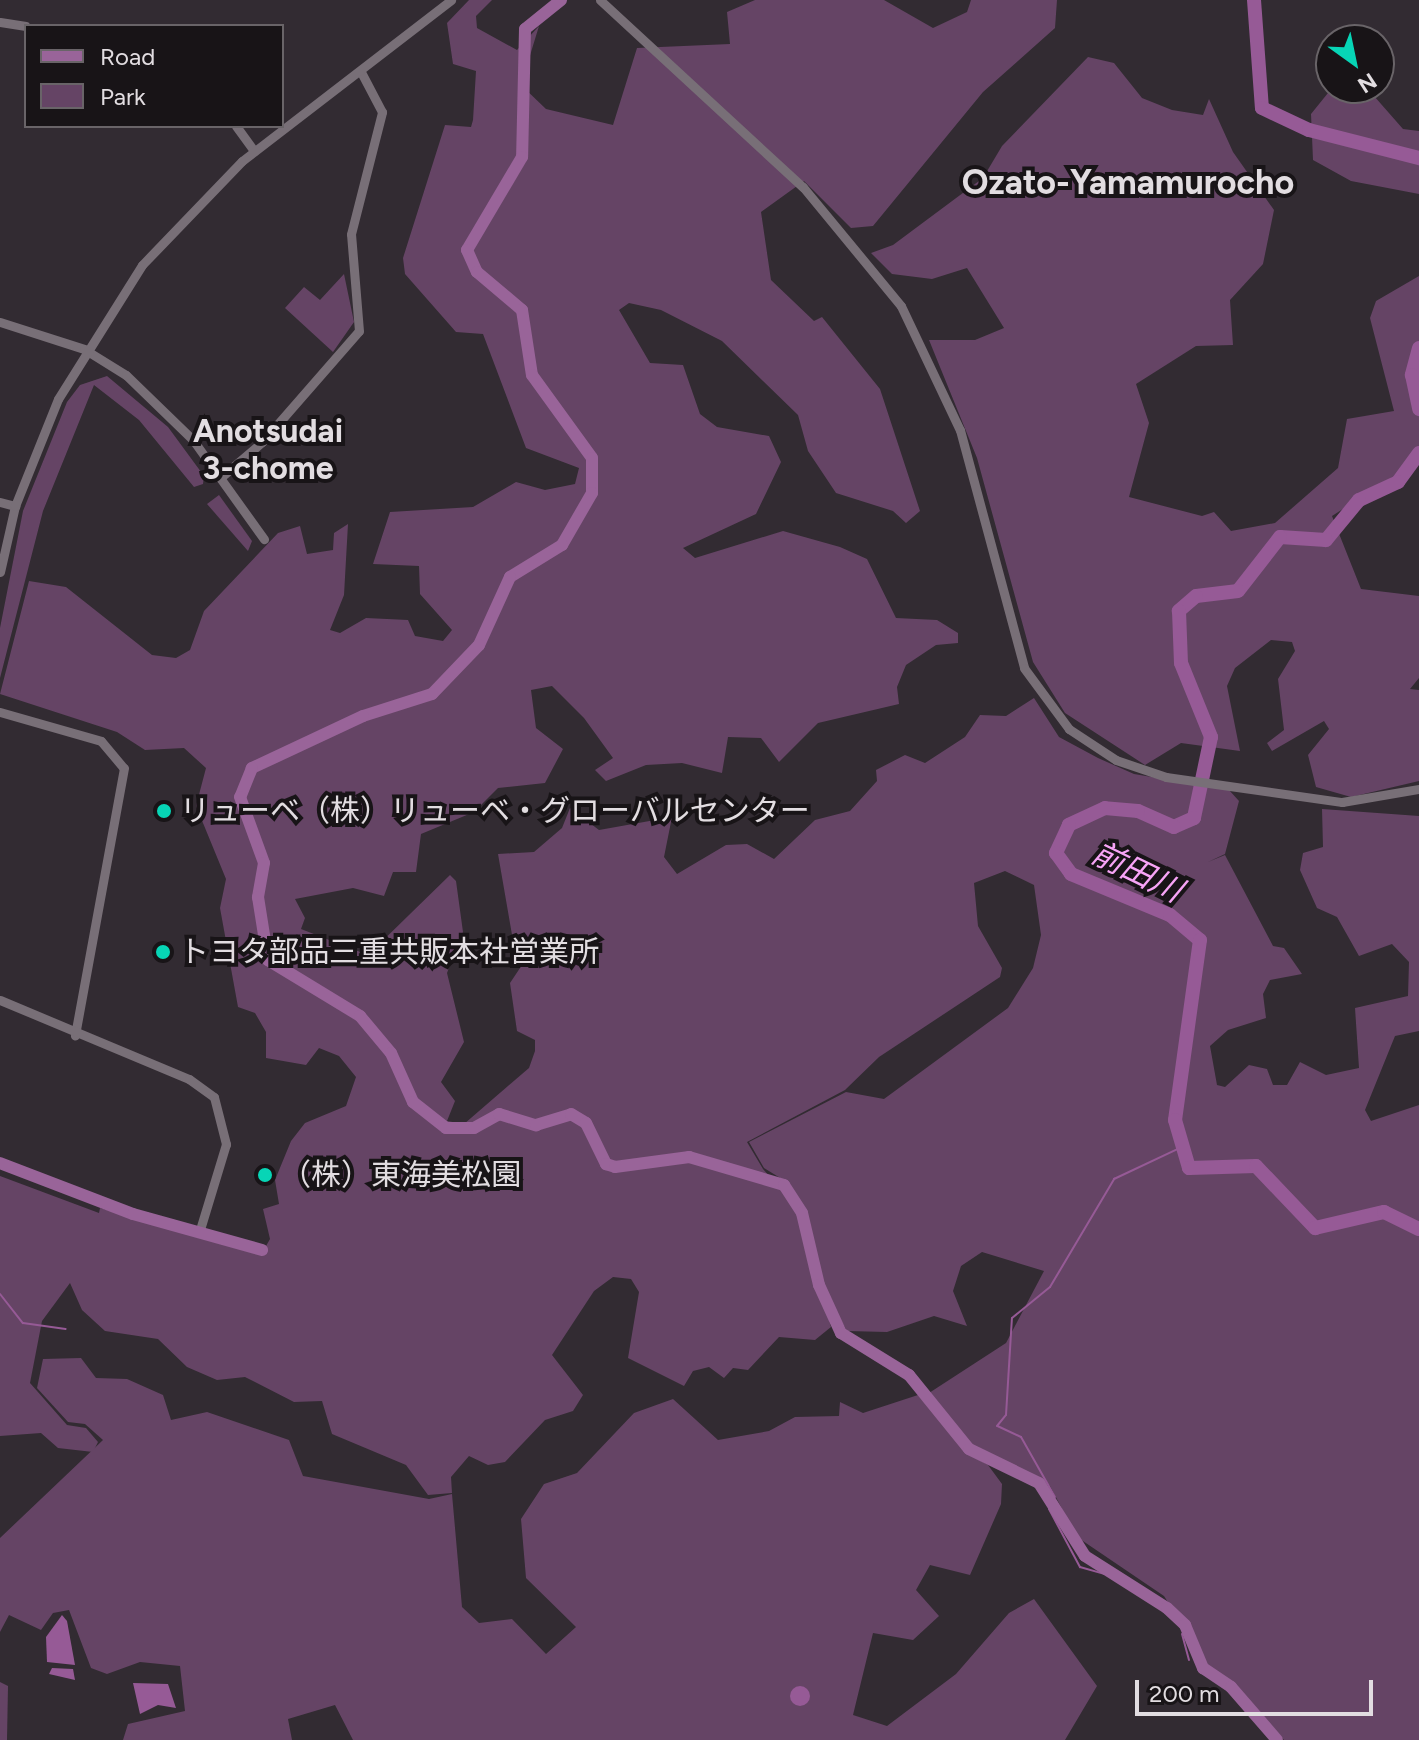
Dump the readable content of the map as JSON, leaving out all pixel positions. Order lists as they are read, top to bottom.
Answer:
{
  "districts": ["Ozato-Yamamurocho", "Anotsudai 3-chome"],
  "water": ["前田川"],
  "places": ["リューベ（株）リューベ・グローバルセンター", "トヨタ部品三重共販本社営業所", "（株）東海美松園"],
  "legend": ["Road", "Park"],
  "scale_bar": "200 m",
  "north": "bottom right"
}
